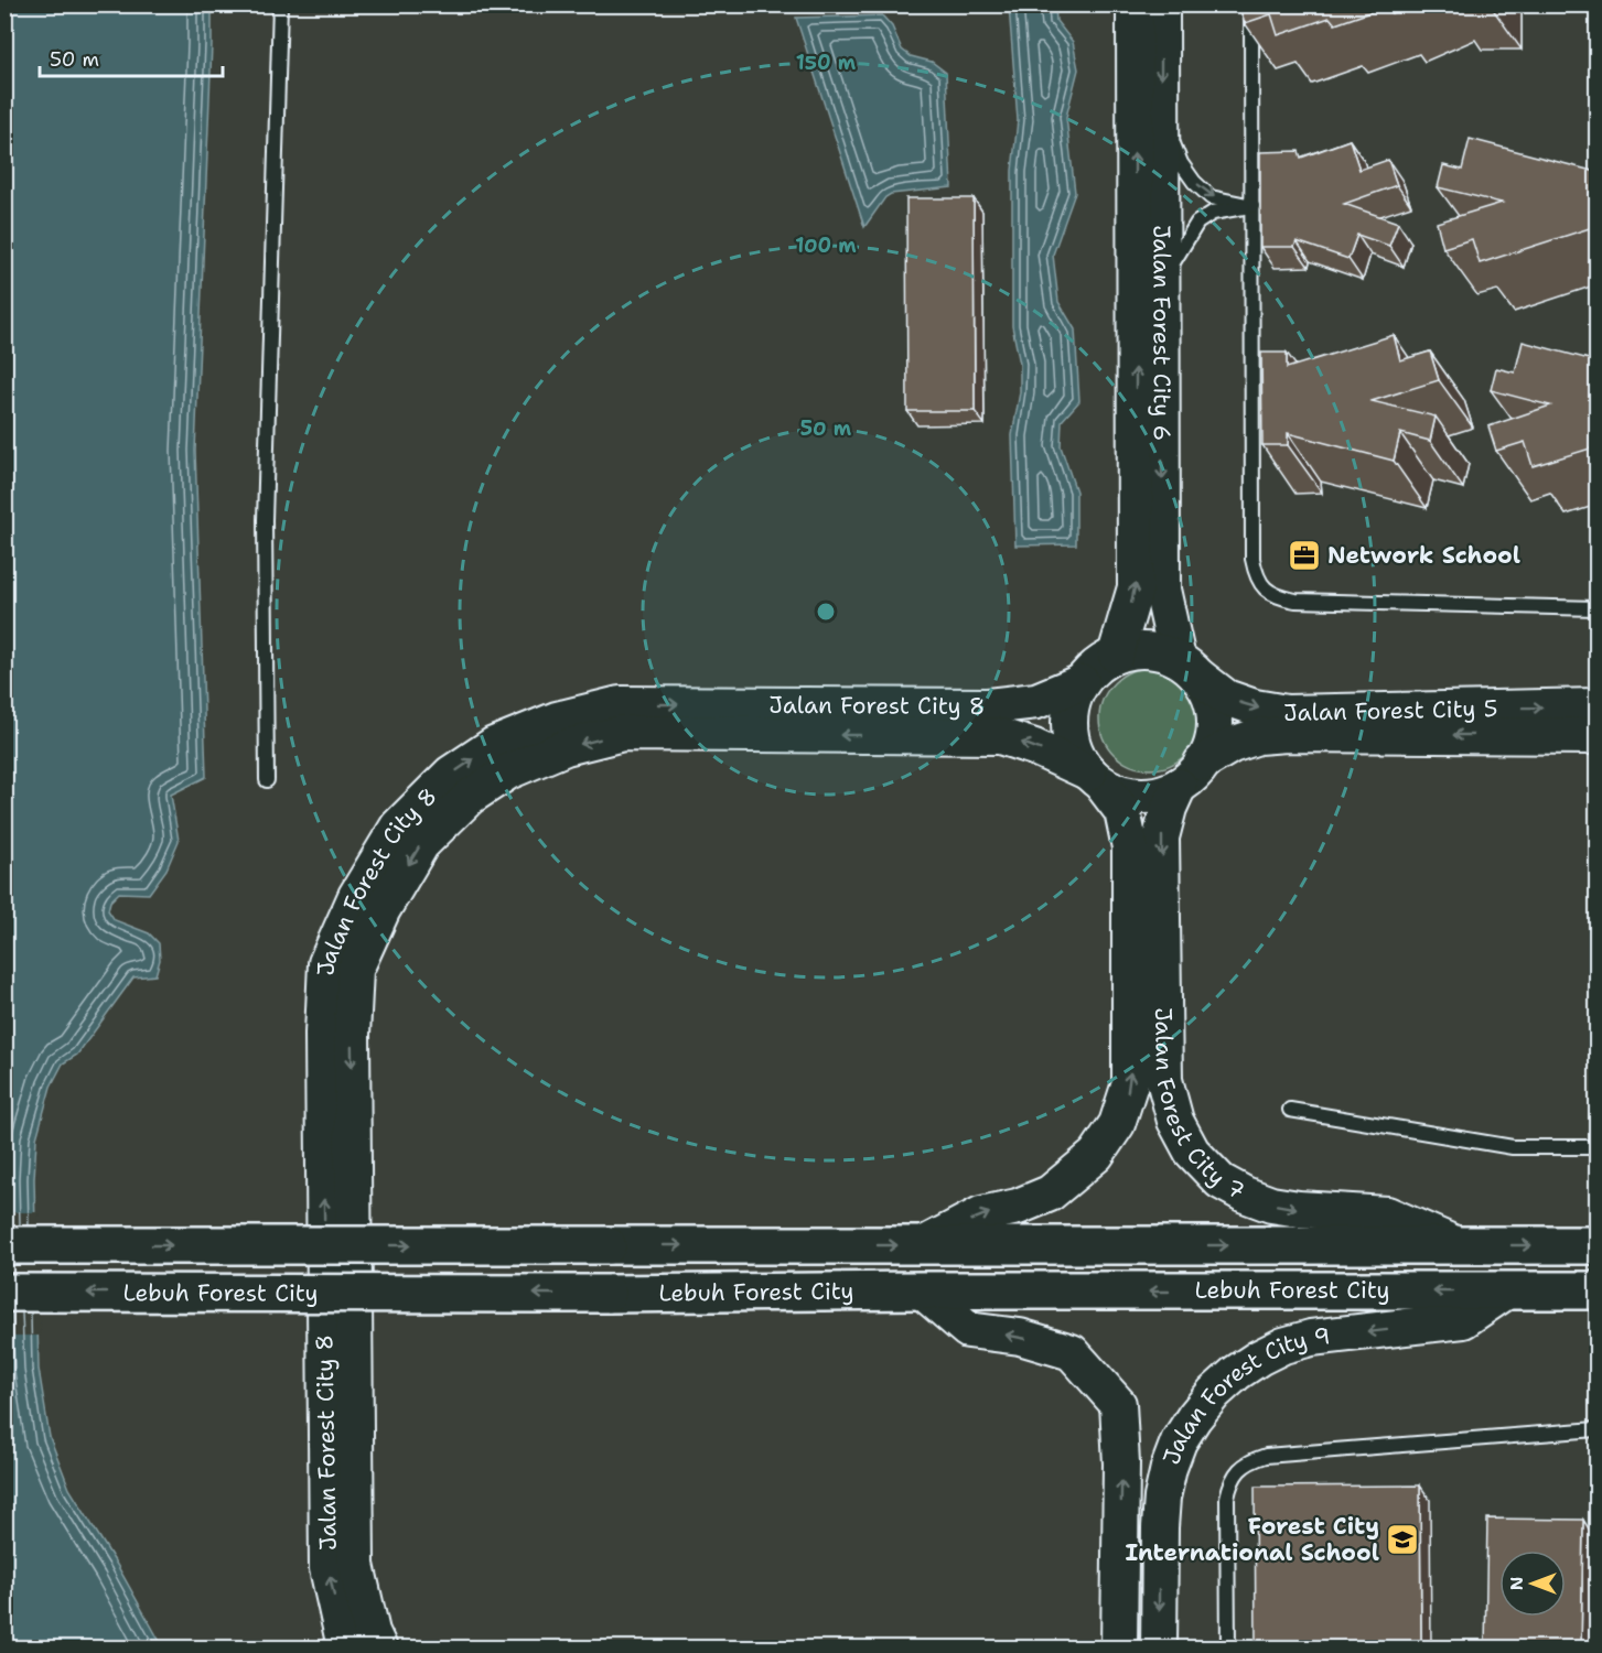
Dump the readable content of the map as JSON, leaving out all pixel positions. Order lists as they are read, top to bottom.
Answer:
{
  "streets": {
    "main road": ["Lebuh Forest City"],
    "street": [
      "Jalan Forest City 6",
      "Jalan Forest City 8",
      "Jalan Forest City 5",
      "Jalan Forest City 7",
      "Jalan Forest City 9"
    ]
  },
  "crossings": [
    ["Jalan Forest City 6", "Jalan Forest City 8"],
    ["Jalan Forest City 6", "Jalan Forest City 5"],
    ["Jalan Forest City 6", "Jalan Forest City 7"],
    ["Jalan Forest City 8", "Jalan Forest City 5"],
    ["Jalan Forest City 8", "Jalan Forest City 7"],
    ["Jalan Forest City 5", "Jalan Forest City 7"],
    ["Jalan Forest City 7", "Lebuh Forest City"],
    ["Lebuh Forest City", "Jalan Forest City 9"]
  ],
  "one_way": ["Jalan Forest City 9"],
  "places": {
    "office": ["Network School"],
    "school or university": ["Forest City International School"]
  },
  "scale_bar": "50 m",
  "north": "left",
  "rings": ["150 m", "100 m", "50 m"]
}
